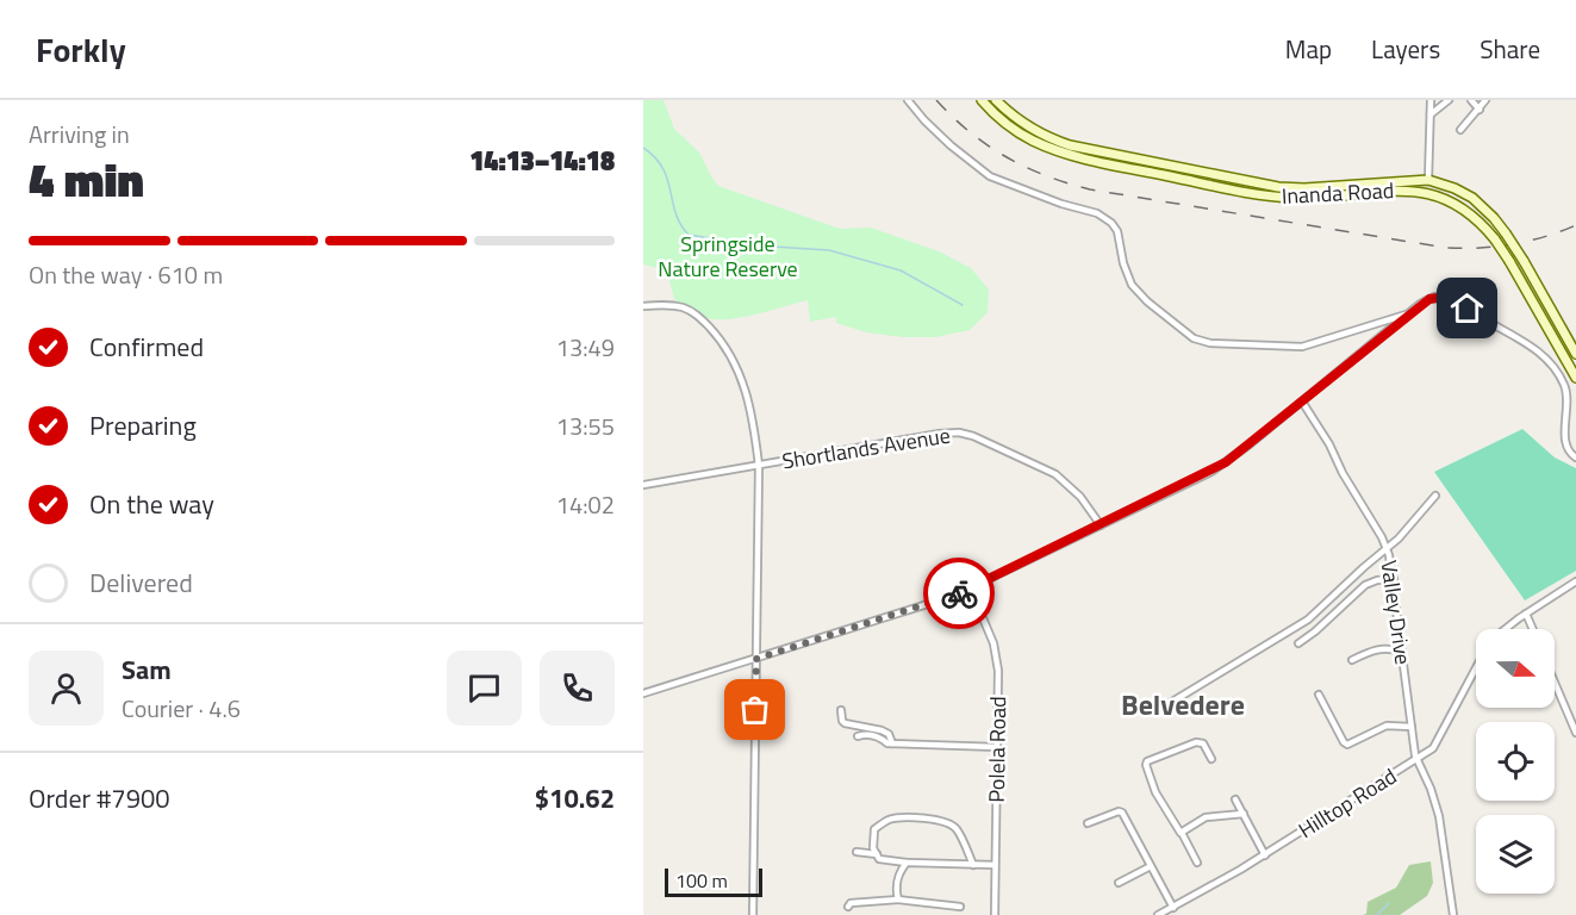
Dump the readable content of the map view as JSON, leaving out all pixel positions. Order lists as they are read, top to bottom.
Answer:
{
  "streets": {
    "main road": ["Inanda Road"],
    "street": [
      "Shortlands Avenue",
      "Valley Drive",
      "Polela Road",
      "Hilltop Road"
    ]
  },
  "crossings": [
    ["Valley Drive", "Hilltop Road"]
  ],
  "districts": ["Belvedere"],
  "parks": ["Springside Nature Reserve"],
  "scale_bar": "100 m",
  "north": "right",
  "page": {
    "header": "Forkly",
    "nav": ["Map", "Layers", "Share"],
    "heading": ["4 min", "Arriving in", "14:13–14:18"],
    "panel": [
      "Sam",
      "Courier · 4.6",
      "Order #7900",
      "$10.62"
    ],
    "bar": "On the way · 610 m",
    "list": [
      ["Confirmed", "13:49"],
      ["Preparing", "13:55"],
      ["On the way", "14:02"],
      "Delivered"
    ],
    "scale": "100 m"
  }
}
